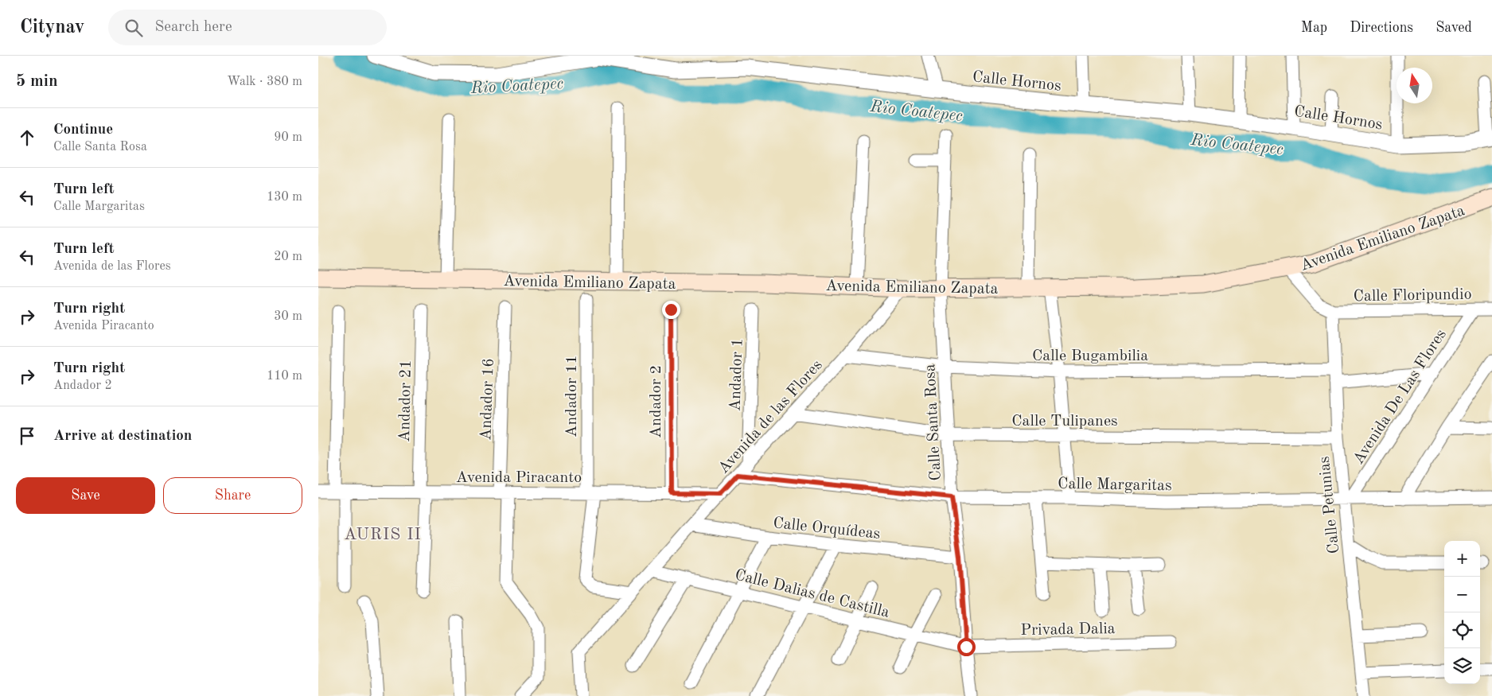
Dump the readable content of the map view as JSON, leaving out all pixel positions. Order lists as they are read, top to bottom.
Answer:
{
  "streets": {
    "main road": ["Avenida Emiliano Zapata"],
    "street": [
      "Calle Hornos",
      "Calle Floripundio",
      "Calle Bugambilia",
      "Andador 1",
      "Andador 11",
      "Avenida De Las Flores",
      "Andador 16",
      "Andador 21",
      "Andador 2",
      "Avenida de las Flores",
      "Calle Tulipanes",
      "Calle Santa Rosa",
      "Avenida Piracanto",
      "Calle Margaritas",
      "Calle Petunias",
      "Calle Orquídeas",
      "Calle Dalias de Castilla",
      "Privada Dalia"
    ]
  },
  "crossings": [
    ["Avenida Emiliano Zapata", "Avenida de las Flores"],
    ["Avenida Emiliano Zapata", "Calle Santa Rosa"],
    ["Calle Floripundio", "Avenida De Las Flores"],
    ["Calle Floripundio", "Calle Petunias"],
    ["Calle Bugambilia", "Avenida de las Flores"],
    ["Calle Bugambilia", "Calle Santa Rosa"],
    ["Calle Bugambilia", "Calle Petunias"],
    ["Andador 1", "Avenida de las Flores"],
    ["Andador 11", "Avenida de las Flores"],
    ["Andador 11", "Avenida Piracanto"],
    ["Avenida De Las Flores", "Calle Margaritas"],
    ["Avenida De Las Flores", "Calle Petunias"],
    ["Andador 16", "Avenida Piracanto"],
    ["Andador 21", "Avenida Piracanto"],
    ["Andador 2", "Avenida Piracanto"],
    ["Avenida de las Flores", "Calle Tulipanes"],
    ["Avenida de las Flores", "Avenida Piracanto"],
    ["Avenida de las Flores", "Calle Margaritas"],
    ["Avenida de las Flores", "Calle Orquídeas"],
    ["Avenida de las Flores", "Calle Dalias de Castilla"],
    ["Calle Tulipanes", "Calle Santa Rosa"],
    ["Calle Tulipanes", "Calle Petunias"],
    ["Calle Santa Rosa", "Calle Margaritas"],
    ["Calle Santa Rosa", "Calle Orquídeas"],
    ["Calle Santa Rosa", "Calle Dalias de Castilla"],
    ["Calle Santa Rosa", "Privada Dalia"],
    ["Calle Margaritas", "Calle Petunias"],
    ["Calle Dalias de Castilla", "Privada Dalia"]
  ],
  "districts": ["AURIS II"],
  "water": ["Rio Coatepec"],
  "north": "top",
  "page": {
    "header": "Citynav",
    "search": "Search here",
    "nav": ["Map", "Directions", "Saved"],
    "heading": ["5 min", "Walk · 380 m"],
    "list": [
      ["Continue", "Calle Santa Rosa", "90 m"],
      ["Turn left", "Calle Margaritas", "130 m"],
      ["Turn left", "Avenida de las Flores", "20 m"],
      ["Turn right", "Avenida Piracanto", "30 m"],
      ["Turn right", "Andador 2", "110 m"],
      "Arrive at destination"
    ],
    "buttons": ["Save", "Share"],
    "map_buttons": ["+", "−"]
  }
}
